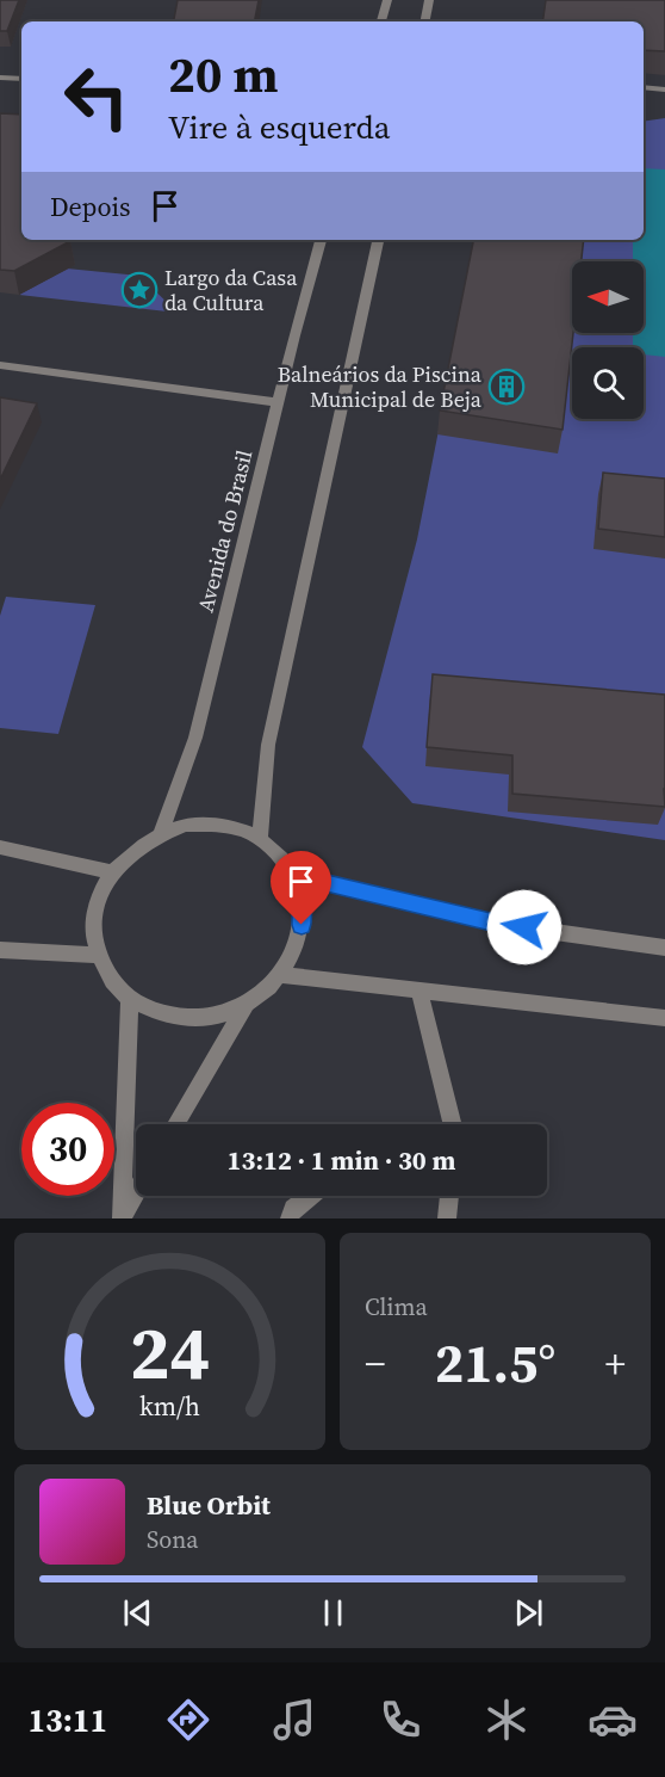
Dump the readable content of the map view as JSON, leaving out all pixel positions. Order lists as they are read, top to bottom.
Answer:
{
  "streets": {
    "street": ["Avenida do Brasil"]
  },
  "places": {
    "place": ["Largo da Casa da Cultura"],
    "building": ["Balneários da Piscina Municipal de Beja"]
  },
  "north": "left",
  "page": {
    "turn": ["20 m", "Vire à esquerda"],
    "then": "Depois",
    "limit": "30",
    "trip": "13:12 · 1 min · 30 m",
    "tile": "Clima",
    "heat": ["−", "21.5°", "+"],
    "song": ["Blue Orbit", "Sona"],
    "tabs": "13:11",
    "gauge": ["24", "km/h"]
  }
}
